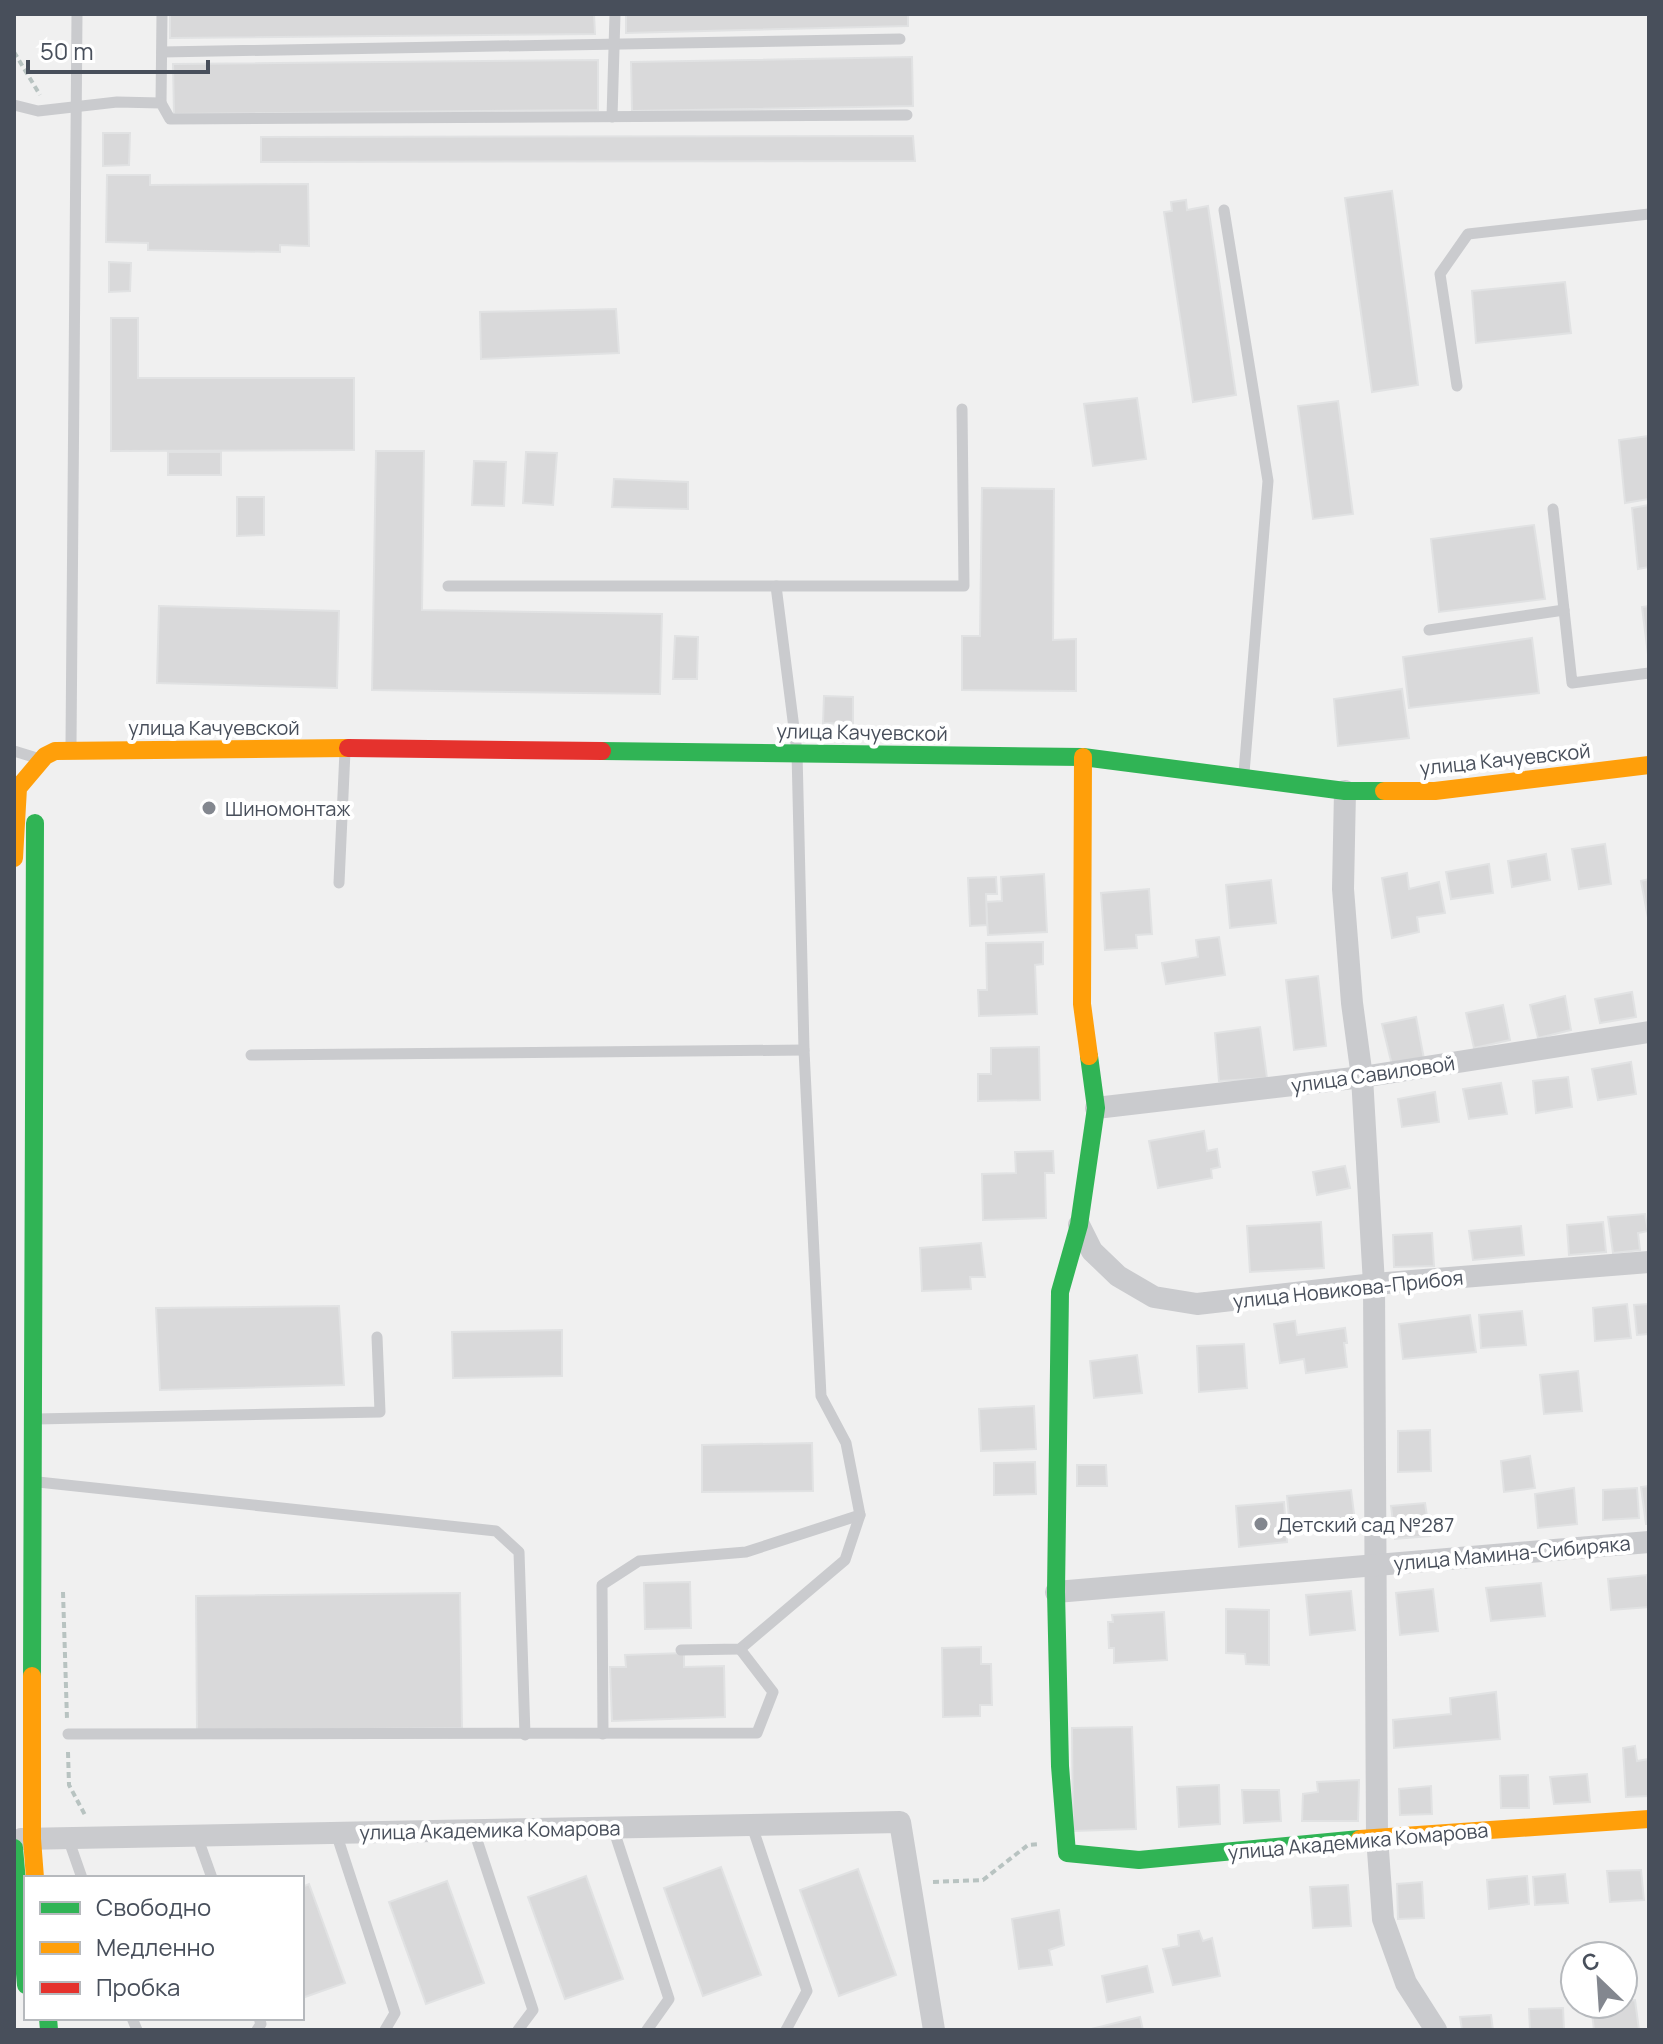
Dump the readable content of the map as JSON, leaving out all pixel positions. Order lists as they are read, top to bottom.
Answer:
{
  "streets": {
    "street": [
      "улица Качуевской",
      "улица Савиловой",
      "улица Новикова-Прибоя",
      "улица Мамина-Сибиряка",
      "улица Академика Комарова"
    ]
  },
  "places": ["Шиномонтаж", "Детский сад №287"],
  "legend": ["Свободно", "Медленно", "Пробка"],
  "scale_bar": "50 m",
  "north": "top left"
}
